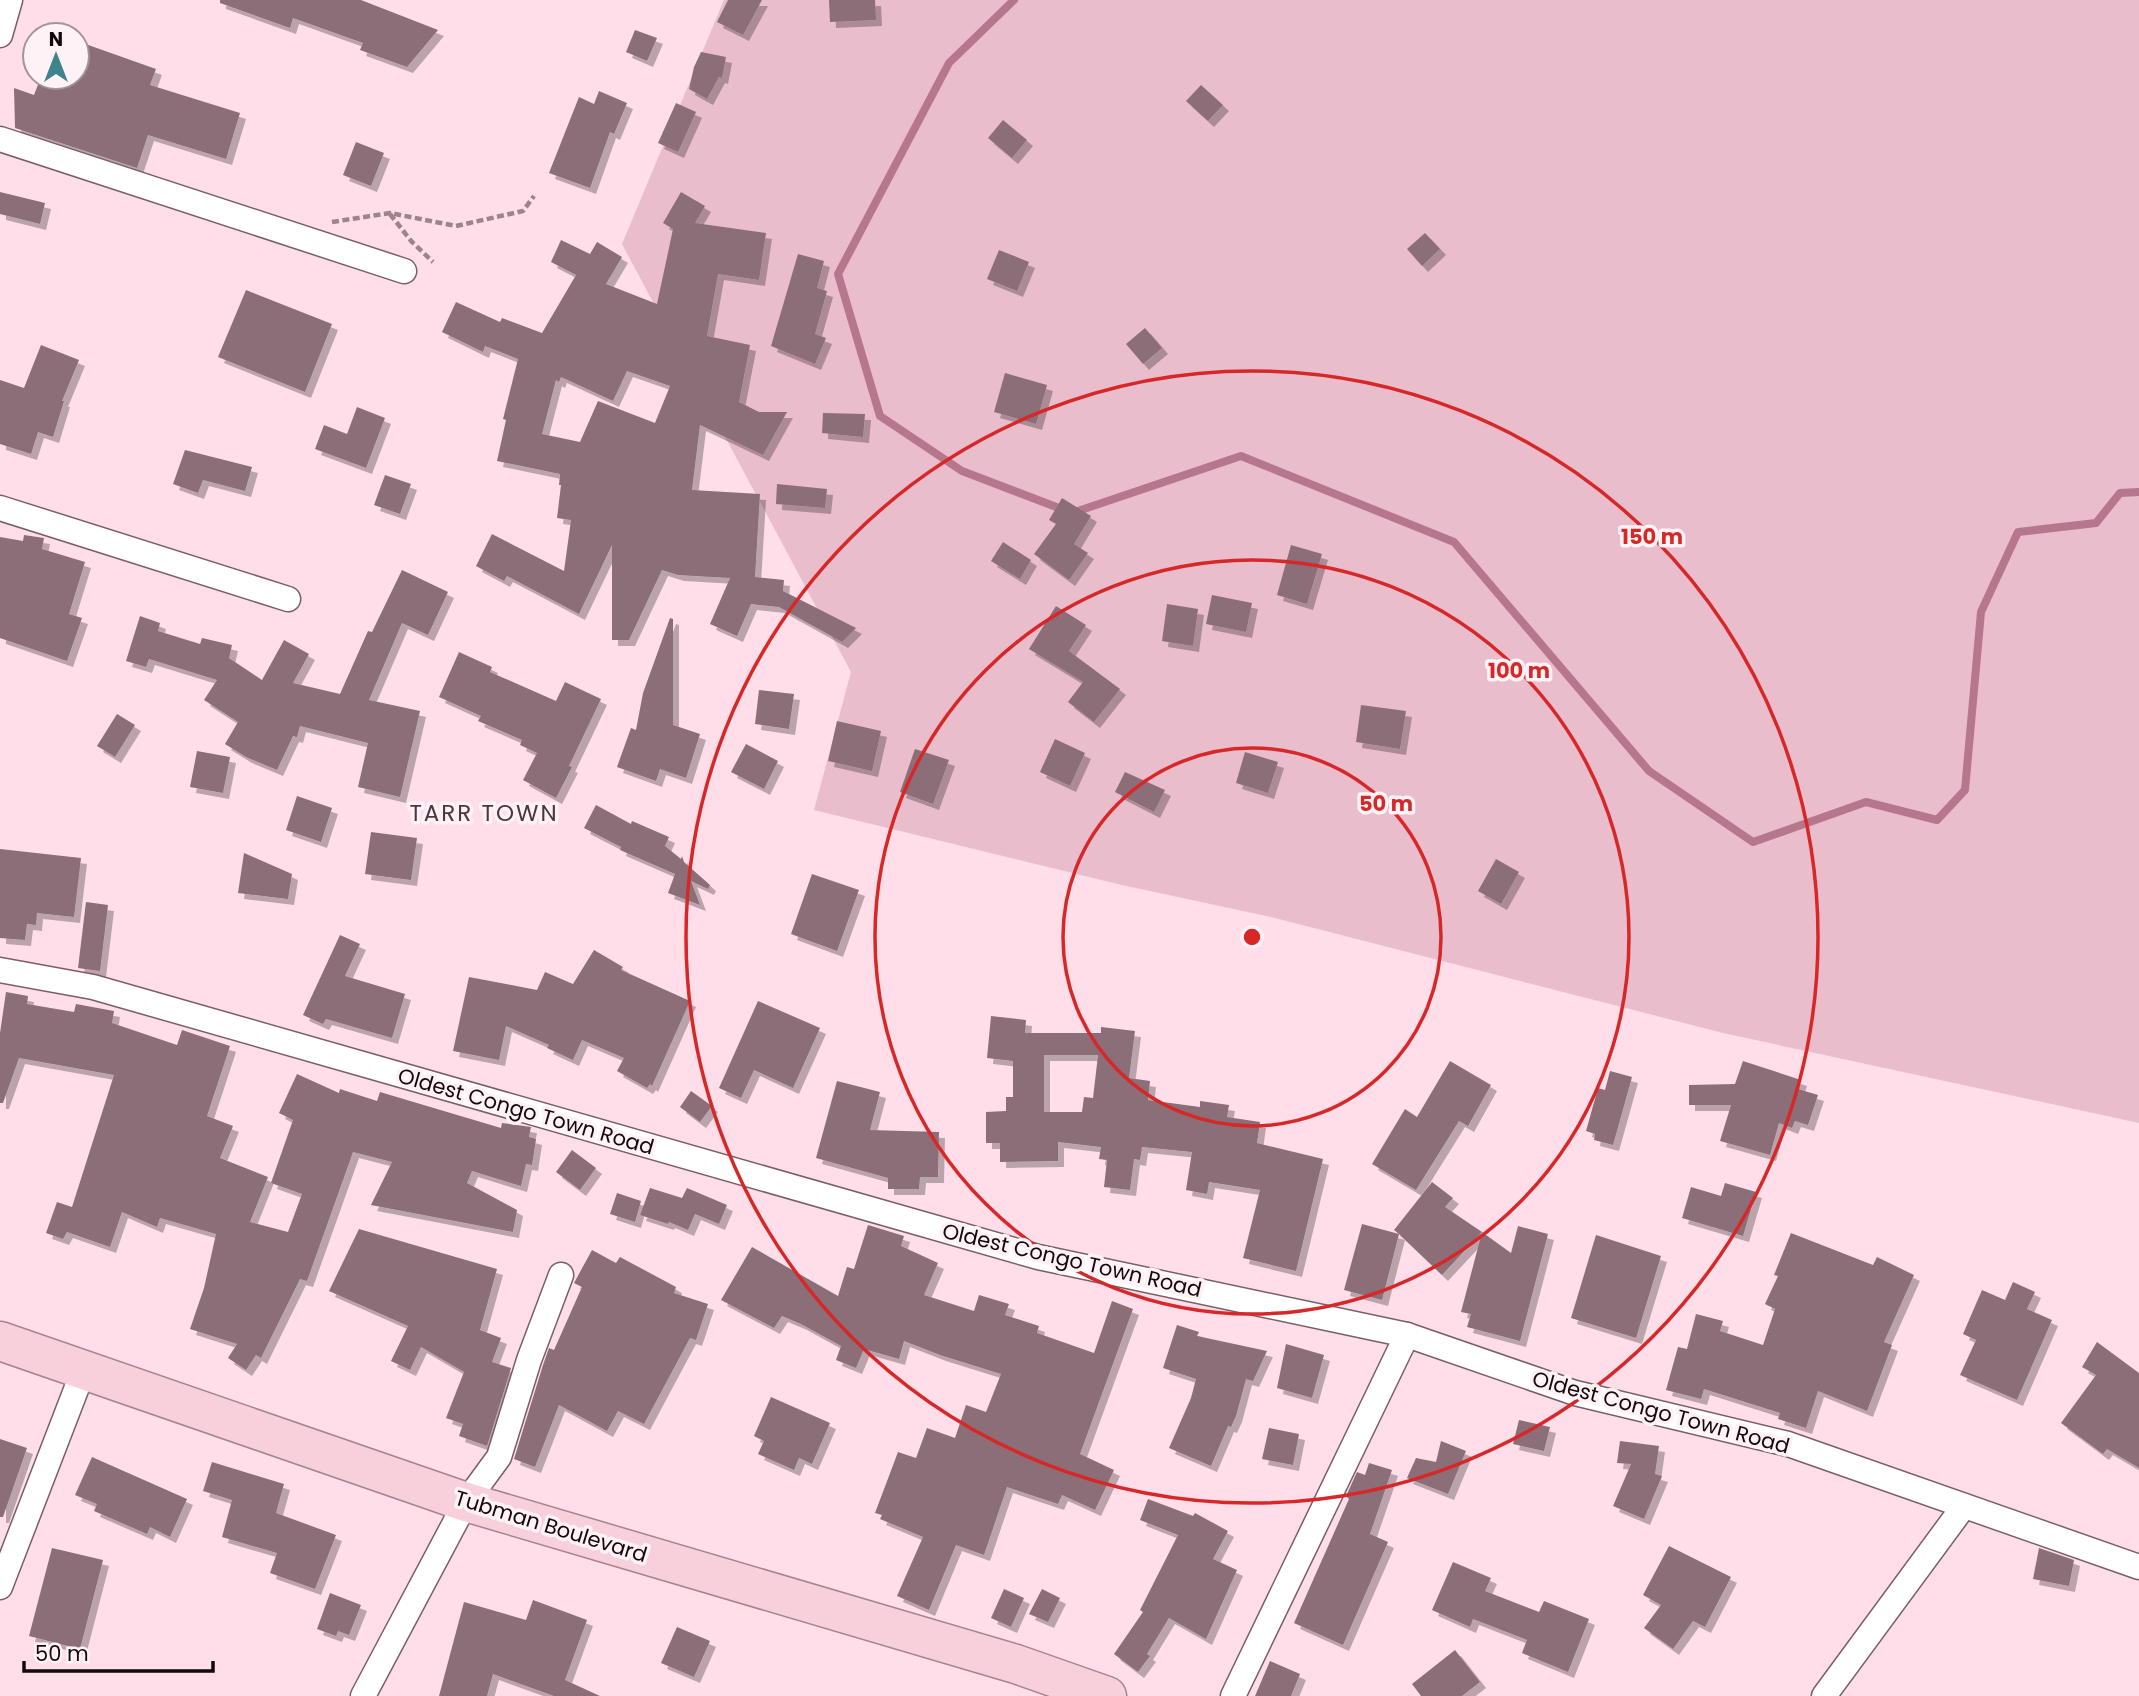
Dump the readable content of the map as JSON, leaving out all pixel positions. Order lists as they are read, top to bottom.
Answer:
{
  "streets": {
    "highway": ["Tubman Boulevard"],
    "street": ["Oldest Congo Town Road"]
  },
  "districts": ["TARR TOWN"],
  "scale_bar": "50 m",
  "north": "top",
  "rings": ["150 m", "100 m", "50 m"]
}
